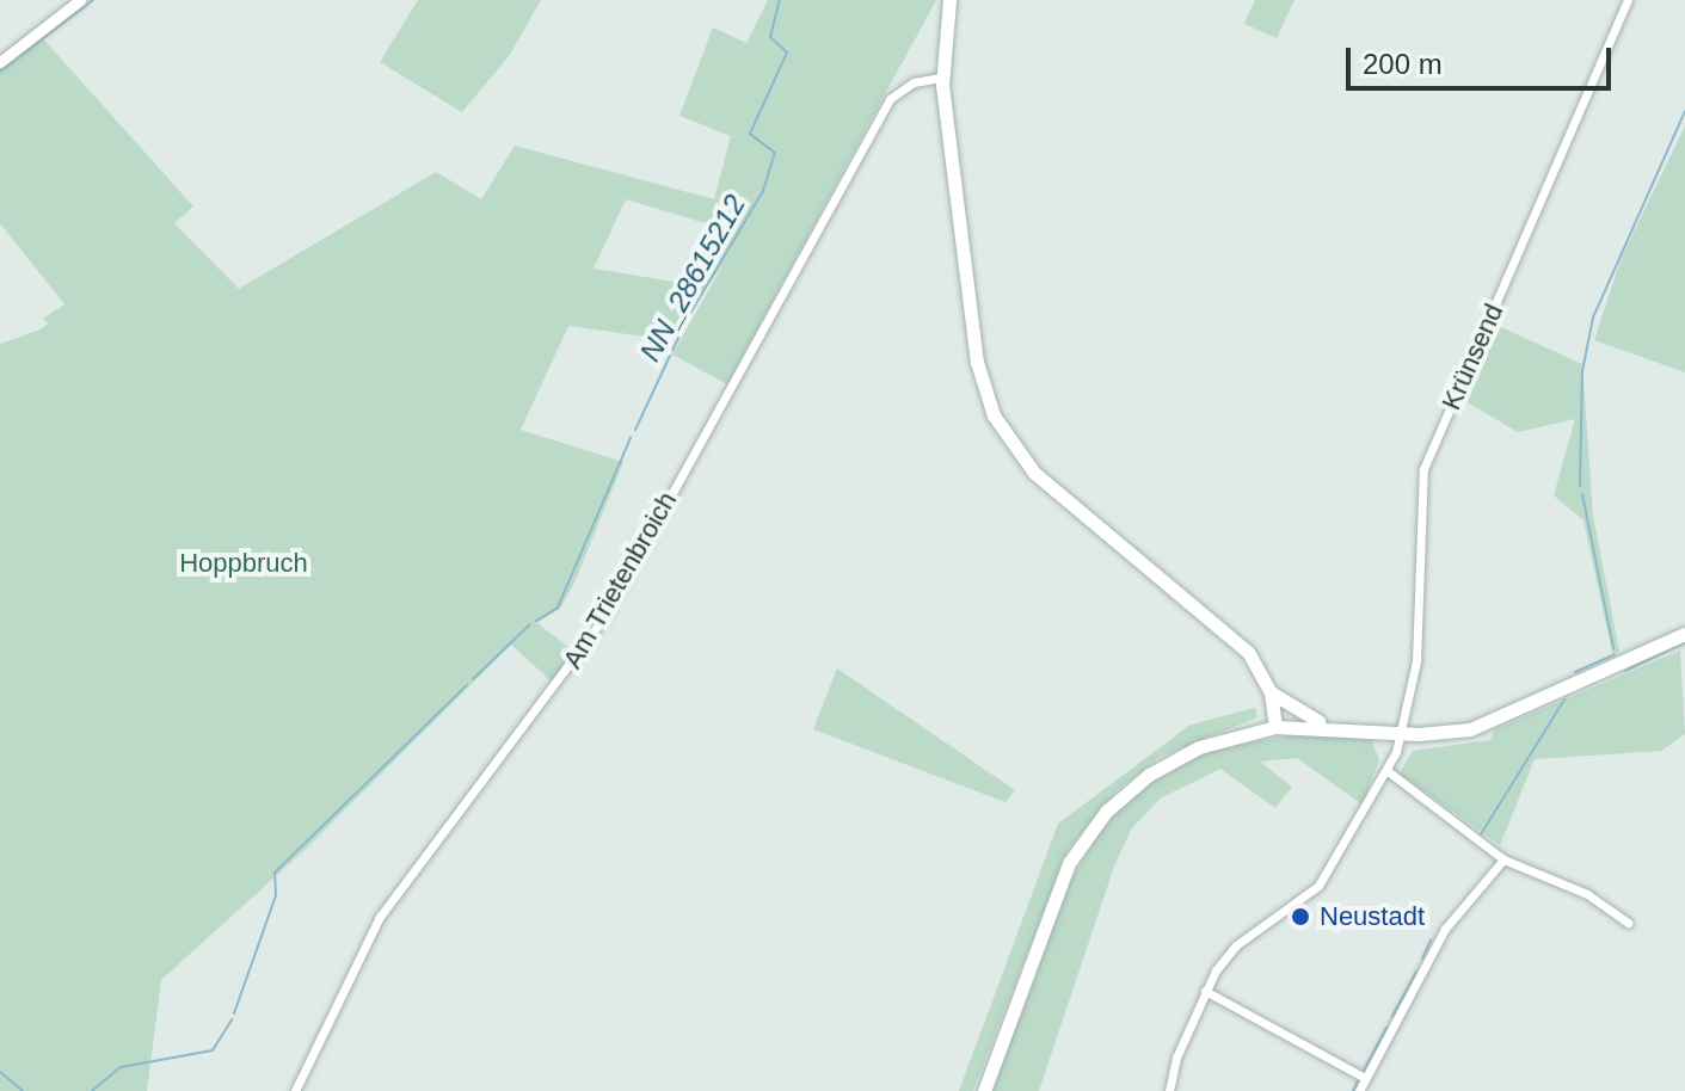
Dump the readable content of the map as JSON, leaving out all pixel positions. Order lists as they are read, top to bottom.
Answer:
{
  "streets": {
    "street": ["Krünsend", "Am Trietenbroich"]
  },
  "water": ["NN_28615212"],
  "parks": ["Hoppbruch"],
  "places": ["Neustadt"],
  "scale_bar": "200 m"
}
